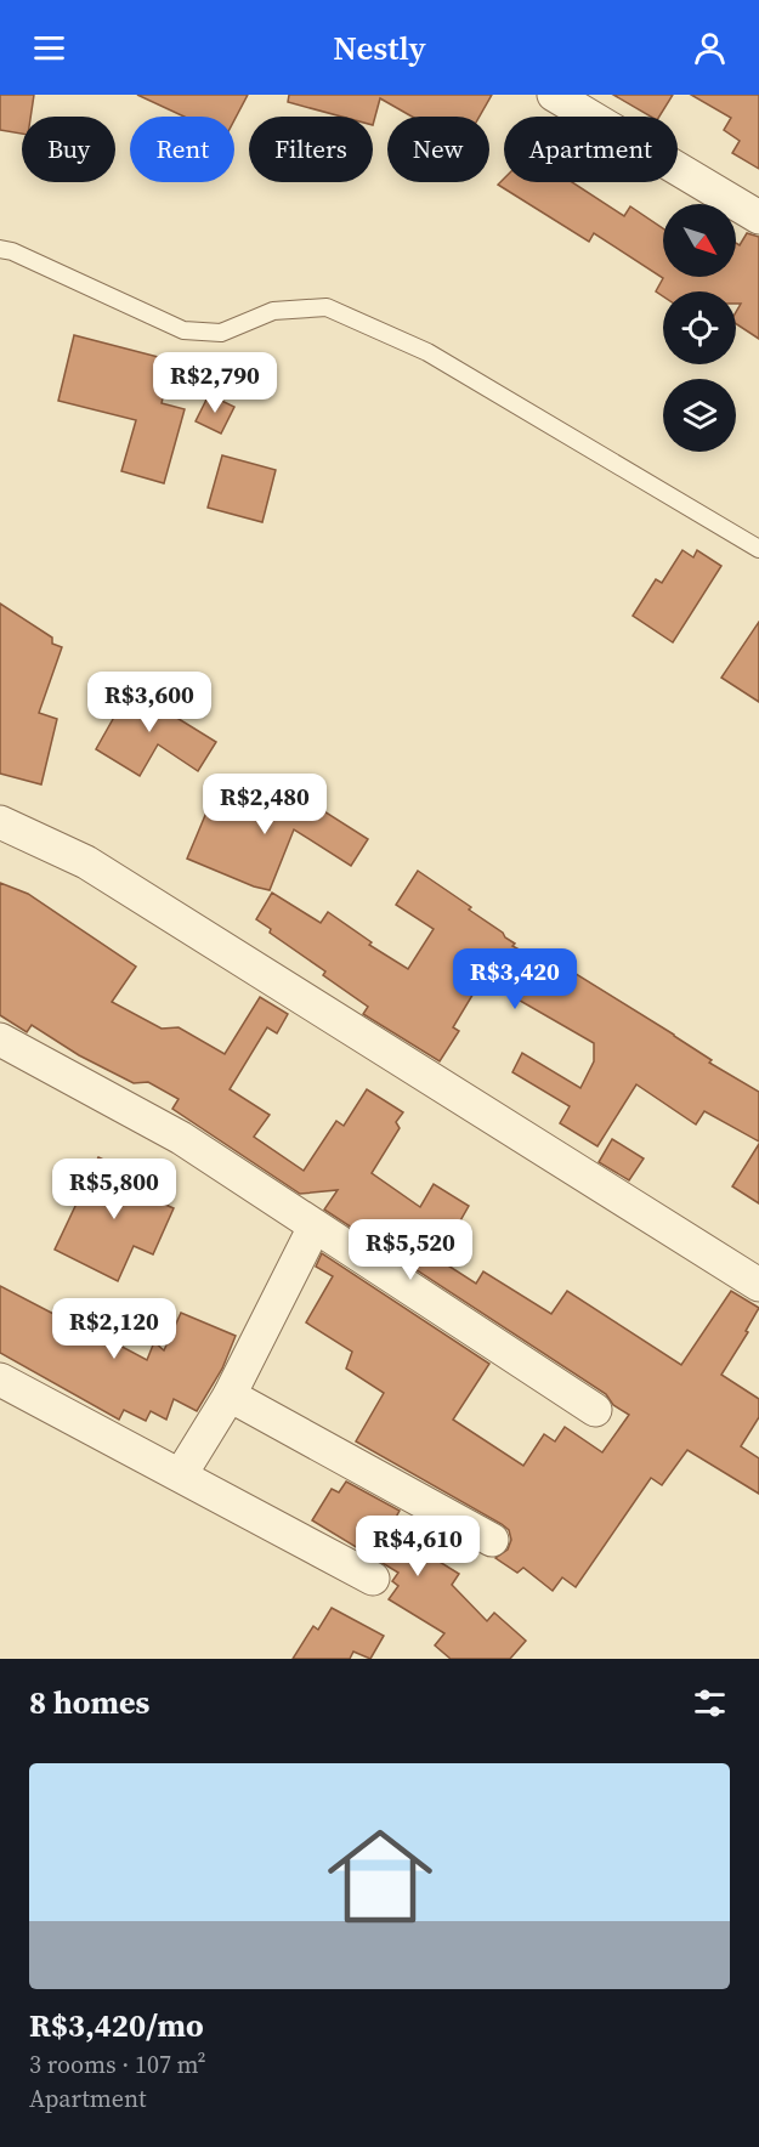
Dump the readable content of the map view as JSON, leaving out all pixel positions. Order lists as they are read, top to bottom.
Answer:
{
  "north": "bottom right",
  "page": {
    "header": "Nestly",
    "chip": [
      "Buy",
      "Rent",
      "Filters",
      "New",
      "Apartment"
    ],
    "price": [
      "R$2,790",
      "R$3,600",
      "R$2,480",
      "R$3,420",
      "R$5,800",
      "R$5,520",
      "R$2,120",
      "R$4,610"
    ],
    "heading": "8 homes",
    "list": [
      {
        "name": "R$3,420/mo",
        "note": "3 rooms · 107 m² · Apartment"
      }
    ]
  }
}
